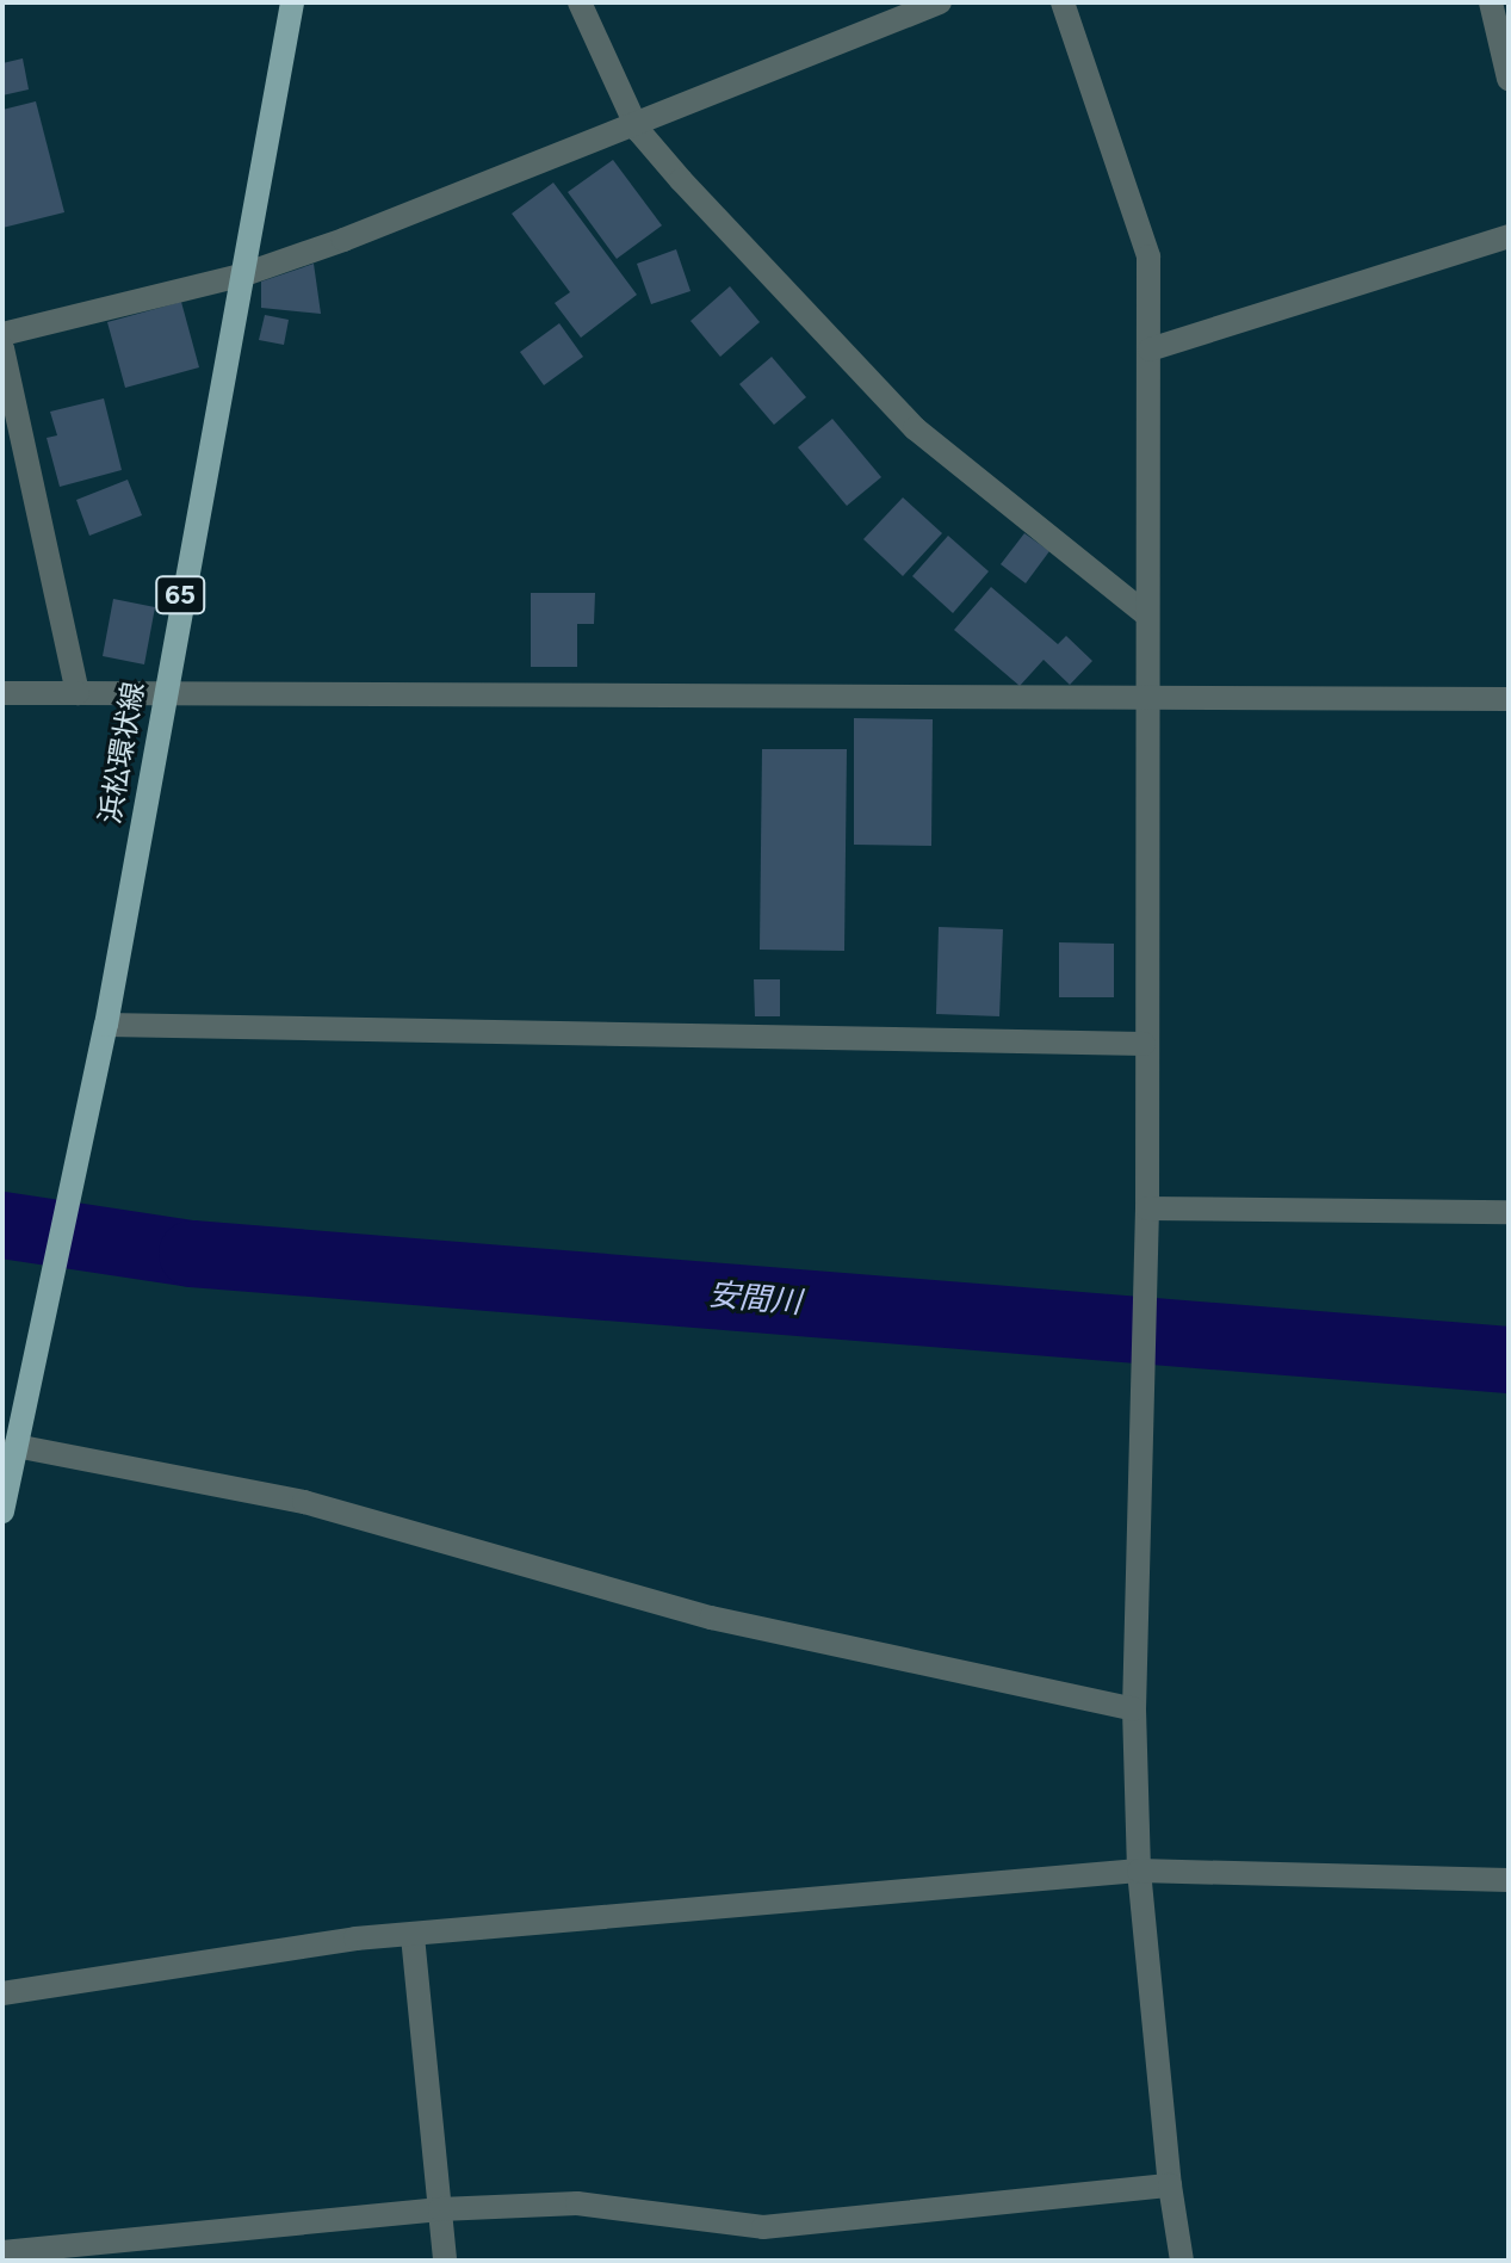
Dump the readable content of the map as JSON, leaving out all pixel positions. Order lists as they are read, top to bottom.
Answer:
{
  "streets": {
    "main road": ["65", "浜松環状線"]
  },
  "water": ["安間川"]
}
